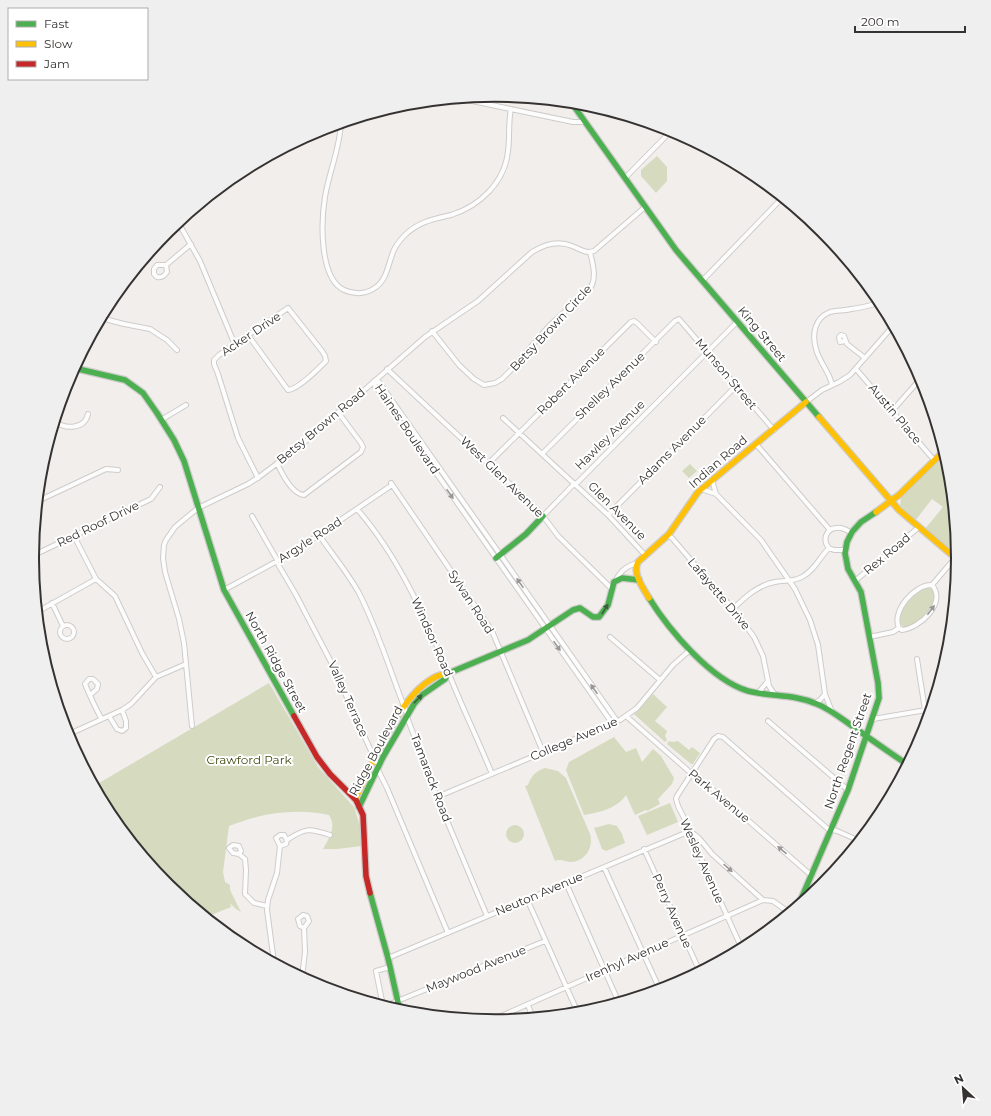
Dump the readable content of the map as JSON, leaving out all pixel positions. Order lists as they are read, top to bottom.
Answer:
{
  "streets": {
    "street": [
      "Betsy Brown Circle",
      "Acker Drive",
      "King Street",
      "Munson Street",
      "Robert Avenue",
      "Shelley Avenue",
      "Austin Place",
      "Betsy Brown Road",
      "Haines Boulevard",
      "Hawley Avenue",
      "Adams Avenue",
      "Indian Road",
      "West Glen Avenue",
      "Glen Avenue",
      "Red Roof Drive",
      "Argyle Road",
      "Rex Road",
      "Lafayette Drive",
      "Sylvan Road",
      "Windsor Road",
      "North Ridge Street",
      "Valley Terrace",
      "College Avenue",
      "Ridge Boulevard",
      "North Regent Street",
      "Tamarack Road",
      "Park Avenue",
      "Wesley Avenue",
      "Neuton Avenue",
      "Perry Avenue",
      "Irenhyl Avenue",
      "Maywood Avenue"
    ]
  },
  "crossings": [
    ["Betsy Brown Circle", "Betsy Brown Road"],
    ["Acker Drive", "Betsy Brown Road"],
    ["King Street", "Hawley Avenue"],
    ["King Street", "Indian Road"],
    ["King Street", "Rex Road"],
    ["Munson Street", "Shelley Avenue"],
    ["Munson Street", "Hawley Avenue"],
    ["Munson Street", "Adams Avenue"],
    ["Munson Street", "Indian Road"],
    ["Robert Avenue", "Shelley Avenue"],
    ["Robert Avenue", "West Glen Avenue"],
    ["Robert Avenue", "Glen Avenue"],
    ["Shelley Avenue", "Glen Avenue"],
    ["Betsy Brown Road", "Haines Boulevard"],
    ["Betsy Brown Road", "West Glen Avenue"],
    ["Betsy Brown Road", "North Ridge Street"],
    ["Haines Boulevard", "Hawley Avenue"],
    ["Haines Boulevard", "Indian Road"],
    ["Haines Boulevard", "College Avenue"],
    ["Haines Boulevard", "Ridge Boulevard"],
    ["Hawley Avenue", "West Glen Avenue"],
    ["Hawley Avenue", "Glen Avenue"],
    ["Adams Avenue", "Glen Avenue"],
    ["Indian Road", "West Glen Avenue"],
    ["Indian Road", "Glen Avenue"],
    ["Indian Road", "Lafayette Drive"],
    ["Indian Road", "Ridge Boulevard"],
    ["Argyle Road", "Sylvan Road"],
    ["Argyle Road", "Windsor Road"],
    ["Argyle Road", "North Ridge Street"],
    ["Argyle Road", "Valley Terrace"],
    ["Argyle Road", "Tamarack Road"],
    ["Rex Road", "North Regent Street"],
    ["Sylvan Road", "College Avenue"],
    ["Sylvan Road", "Ridge Boulevard"],
    ["Windsor Road", "College Avenue"],
    ["Windsor Road", "Ridge Boulevard"],
    ["North Ridge Street", "Ridge Boulevard"],
    ["North Ridge Street", "Neuton Avenue"],
    ["North Ridge Street", "Maywood Avenue"],
    ["Valley Terrace", "Ridge Boulevard"],
    ["Valley Terrace", "Neuton Avenue"],
    ["College Avenue", "Tamarack Road"],
    ["College Avenue", "Park Avenue"],
    ["Ridge Boulevard", "Tamarack Road"],
    ["North Regent Street", "Park Avenue"],
    ["Tamarack Road", "Neuton Avenue"],
    ["Park Avenue", "Wesley Avenue"],
    ["Wesley Avenue", "Neuton Avenue"],
    ["Wesley Avenue", "Irenhyl Avenue"],
    ["Neuton Avenue", "Perry Avenue"],
    ["Perry Avenue", "Irenhyl Avenue"]
  ],
  "one_way": ["Park Avenue"],
  "parks": ["Crawford Park"],
  "legend": ["Fast", "Slow", "Jam"],
  "scale_bar": "200 m",
  "north": "top left"
}
